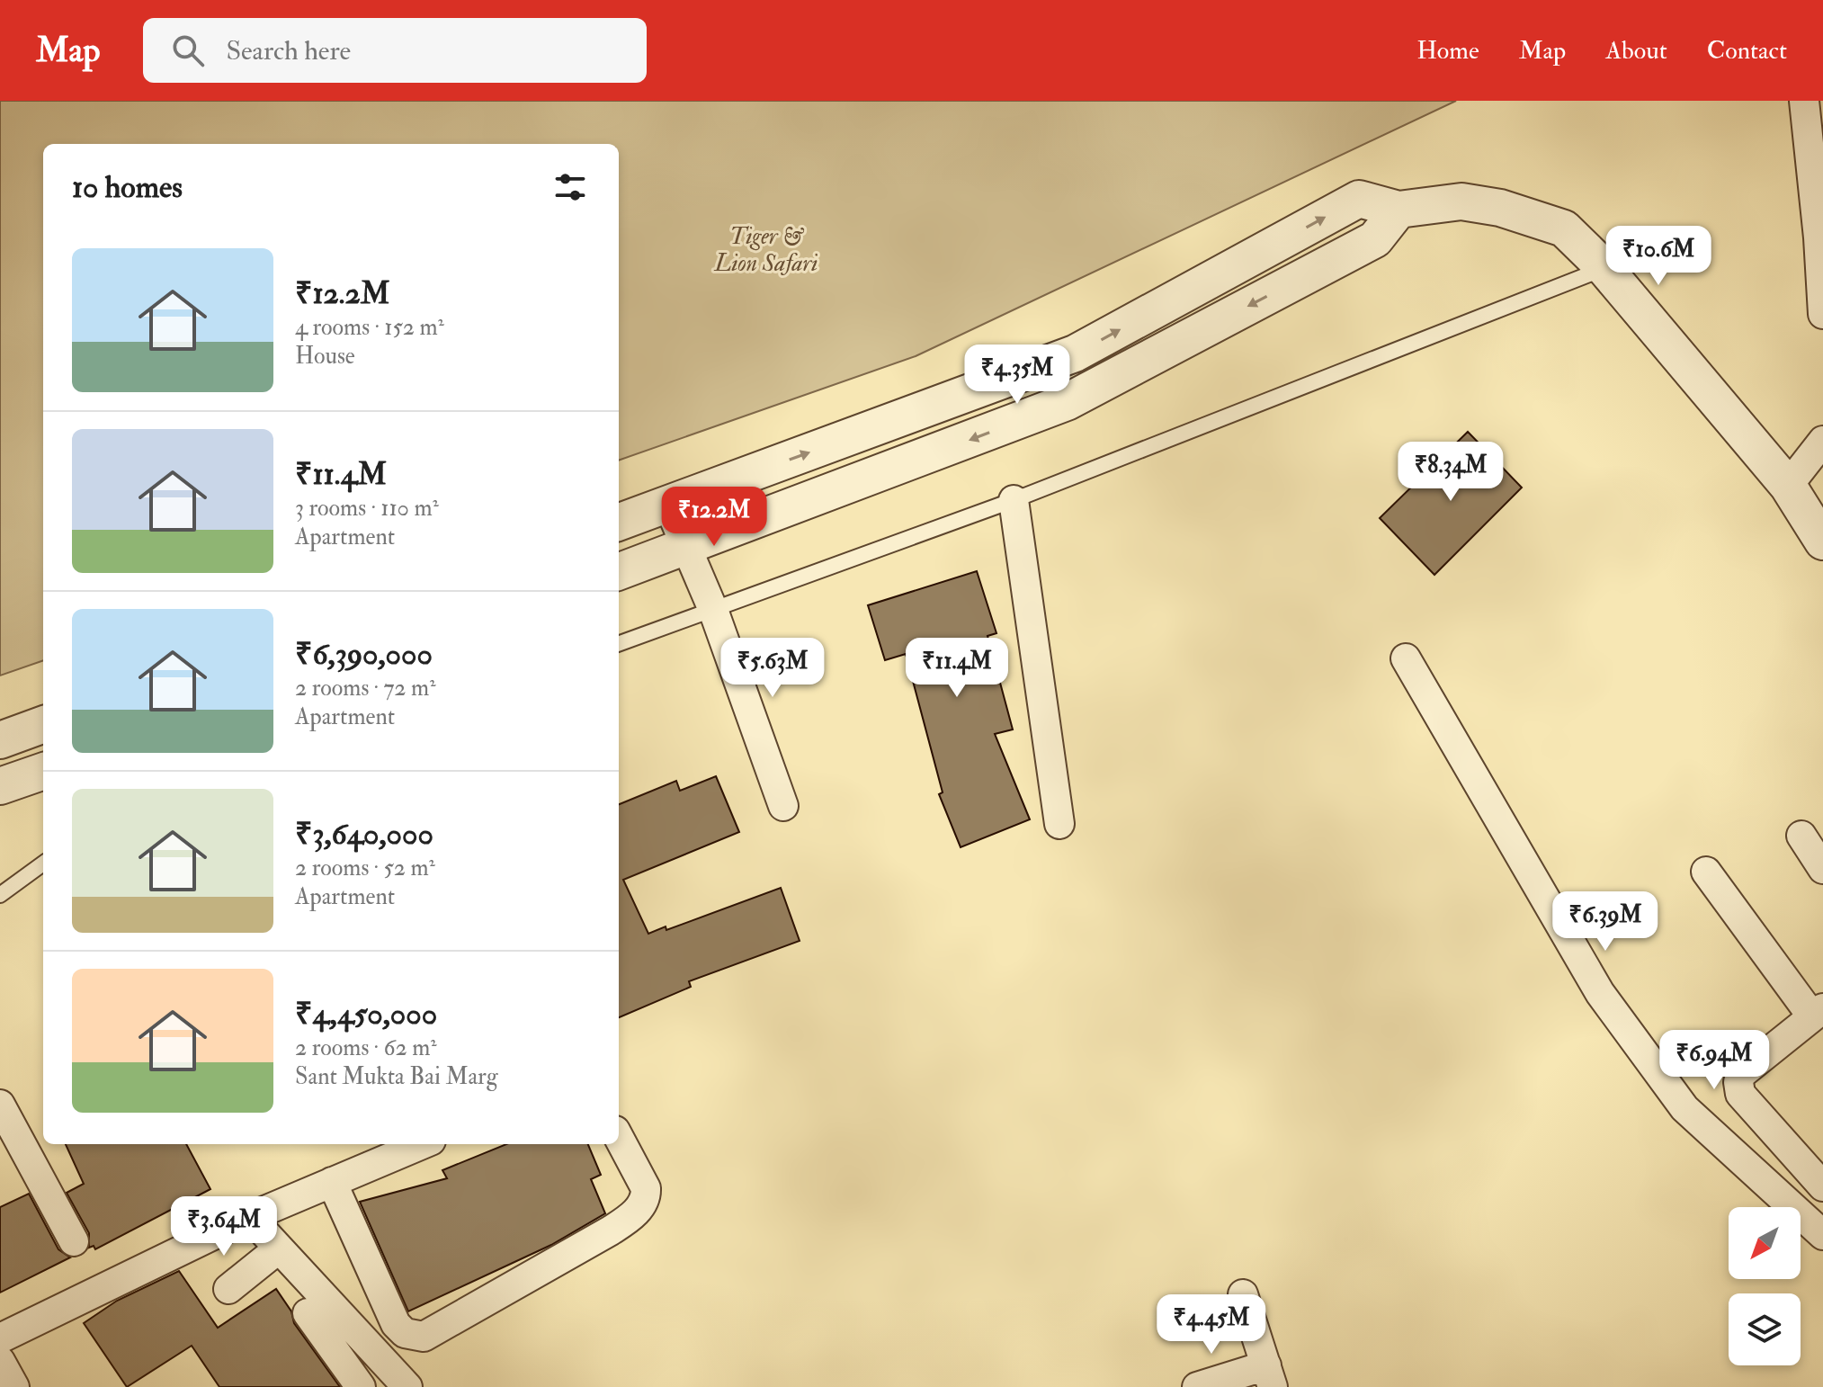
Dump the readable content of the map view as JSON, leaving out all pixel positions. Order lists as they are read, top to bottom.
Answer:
{
  "parks": ["Tiger & Lion Safari"],
  "north": "bottom left",
  "page": {
    "header": "Map",
    "search": "Search here",
    "nav": [
      "Home",
      "Map",
      "About",
      "Contact"
    ],
    "heading": "10 homes",
    "price": [
      "₹10.6M",
      "₹4.35M",
      "₹8.34M",
      "₹12.2M",
      "₹5.63M",
      "₹11.4M",
      "₹6.39M",
      "₹6.94M",
      "₹3.64M",
      "₹4.45M"
    ],
    "list": [
      {
        "name": "₹12.2M",
        "note": "4 rooms · 152 m² · House"
      },
      {
        "name": "₹11.4M",
        "note": "3 rooms · 110 m² · Apartment"
      },
      {
        "name": "₹6,390,000",
        "note": "2 rooms · 72 m² · Apartment"
      },
      {
        "name": "₹3,640,000",
        "note": "2 rooms · 52 m² · Apartment"
      },
      {
        "name": "₹4,450,000",
        "note": "2 rooms · 62 m² · Sant Mukta Bai Marg"
      }
    ]
  }
}
